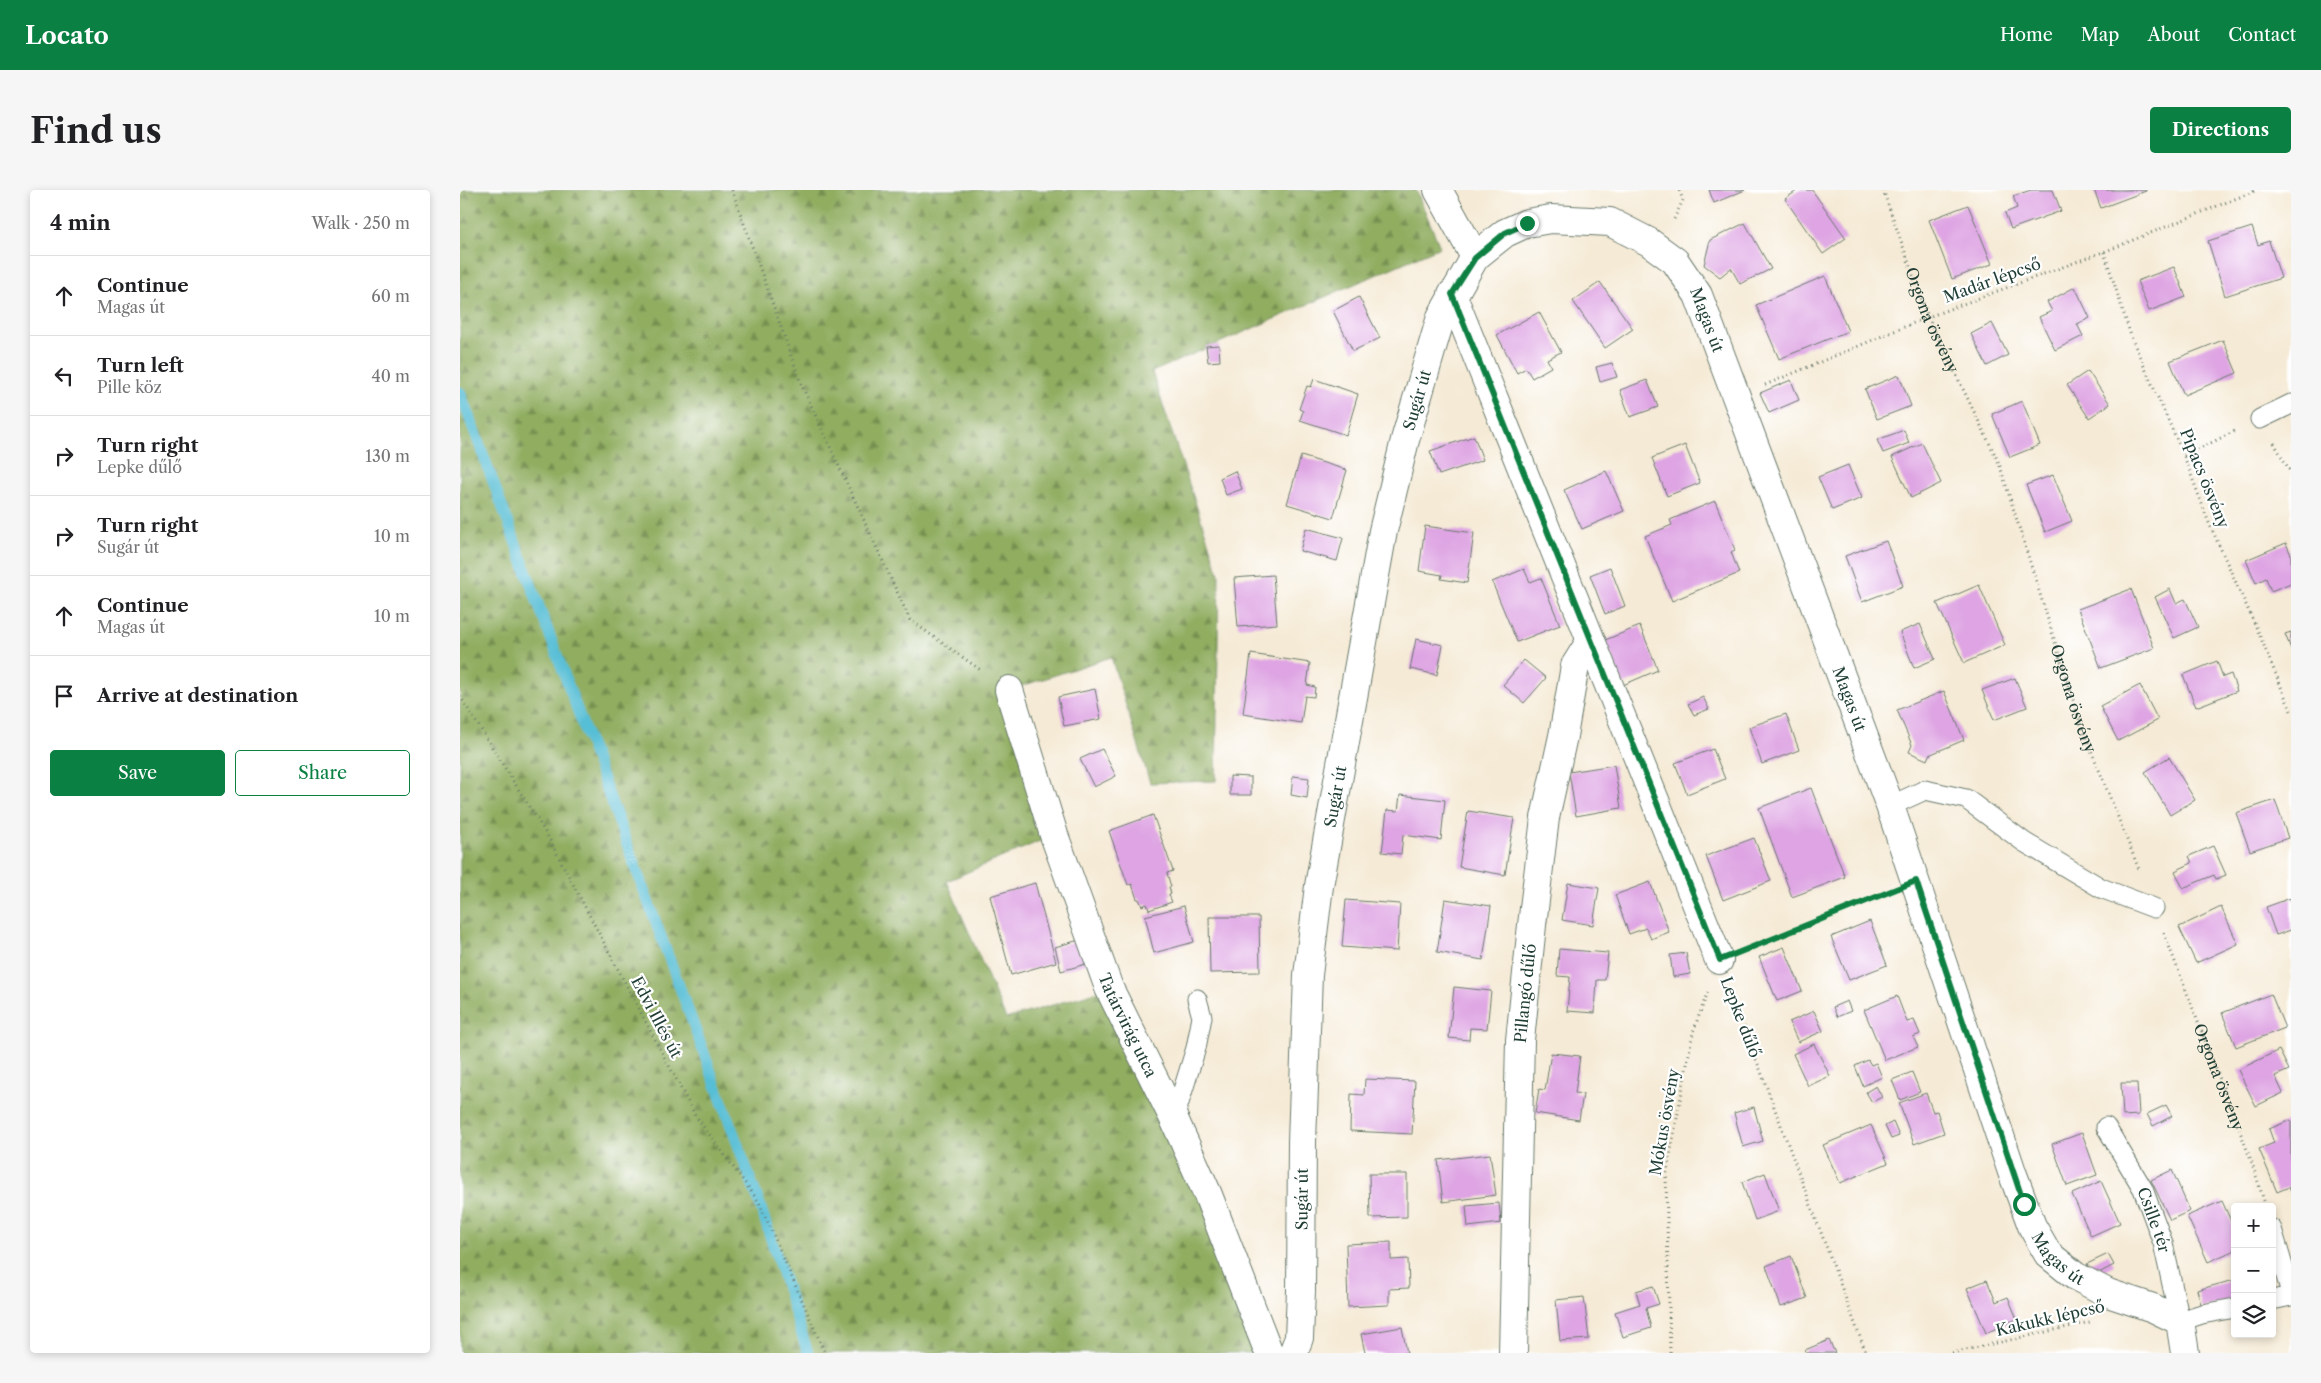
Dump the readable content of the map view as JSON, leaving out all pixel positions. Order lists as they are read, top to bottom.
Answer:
{
  "streets": {
    "street": [
      "Magas út",
      "Sugár út",
      "Pillangó dűlő",
      "Lepke dűlő",
      "Tatárvirág utca"
    ],
    "lane": ["Csille tér"],
    "path": [
      "Madár lépcső",
      "Orgona ösvény",
      "Pipacs ösvény",
      "Edvi Illés út",
      "Mókus ösvény",
      "Kakukk lépcső"
    ]
  },
  "crossings": [
    ["Madár lépcső", "Magas út"],
    ["Madár lépcső", "Orgona ösvény"],
    ["Madár lépcső", "Pipacs ösvény"],
    ["Magas út", "Sugár út"],
    ["Magas út", "Csille tér"],
    ["Sugár út", "Lepke dűlő"],
    ["Pillangó dűlő", "Lepke dűlő"],
    ["Lepke dűlő", "Mókus ösvény"]
  ],
  "page": {
    "header": "Locato",
    "nav": [
      "Home",
      "Map",
      "About",
      "Contact"
    ],
    "buttons": [
      "Directions",
      ["Save", "Share"]
    ],
    "title": "Find us",
    "heading": ["4 min", "Walk · 250 m"],
    "list": [
      ["Continue", "Magas út", "60 m"],
      ["Turn left", "Pille köz", "40 m"],
      ["Turn right", "Lepke dűlő", "130 m"],
      ["Turn right", "Sugár út", "10 m"],
      ["Continue", "Magas út", "10 m"],
      "Arrive at destination"
    ],
    "map_buttons": ["+", "−"]
  }
}
